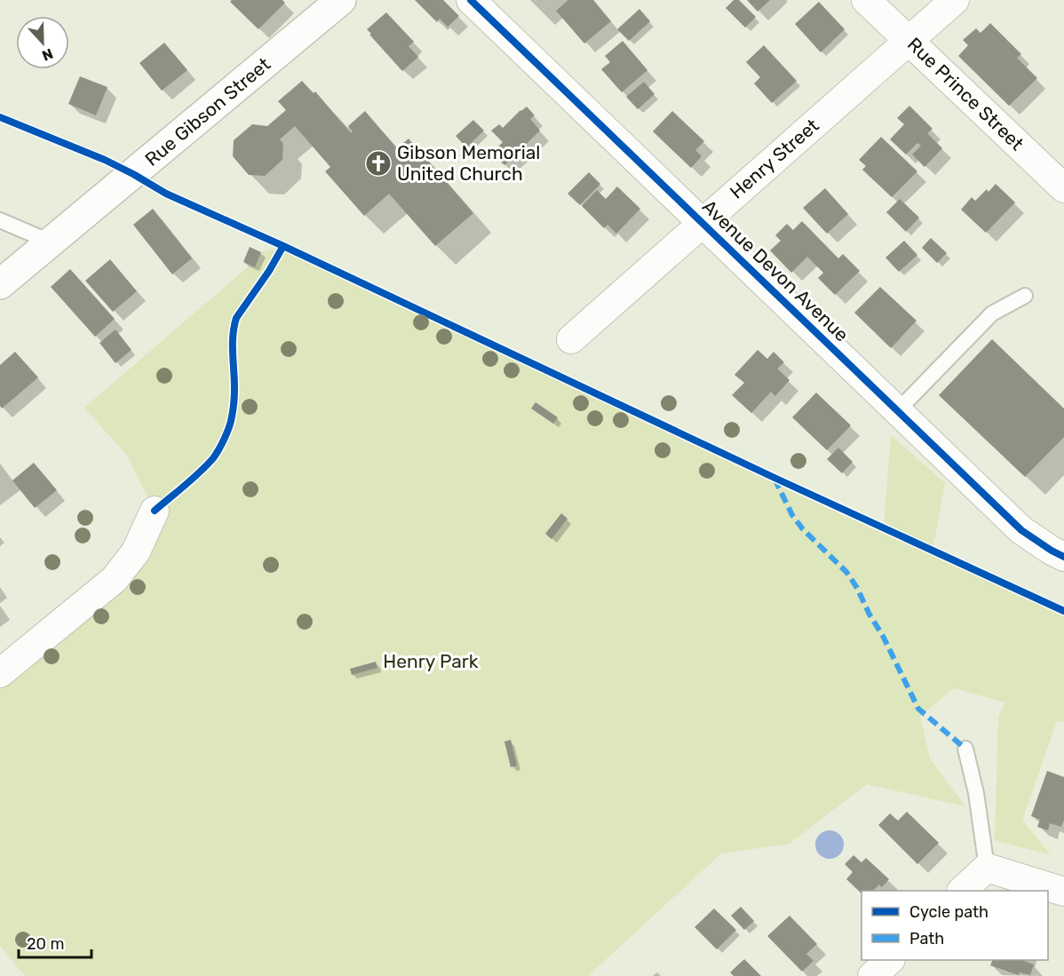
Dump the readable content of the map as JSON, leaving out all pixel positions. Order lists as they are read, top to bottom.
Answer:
{
  "streets": {
    "main road": ["Rue Gibson Street"],
    "street": ["Rue Prince Street", "Henry Street", "Avenue Devon Avenue"]
  },
  "crossings": [
    ["Rue Prince Street", "Henry Street"],
    ["Henry Street", "Avenue Devon Avenue"]
  ],
  "parks": ["Henry Park"],
  "places": {
    "church": ["Gibson Memorial United Church"]
  },
  "legend": ["Cycle path", "Path"],
  "scale_bar": "20 m",
  "north": "bottom"
}
